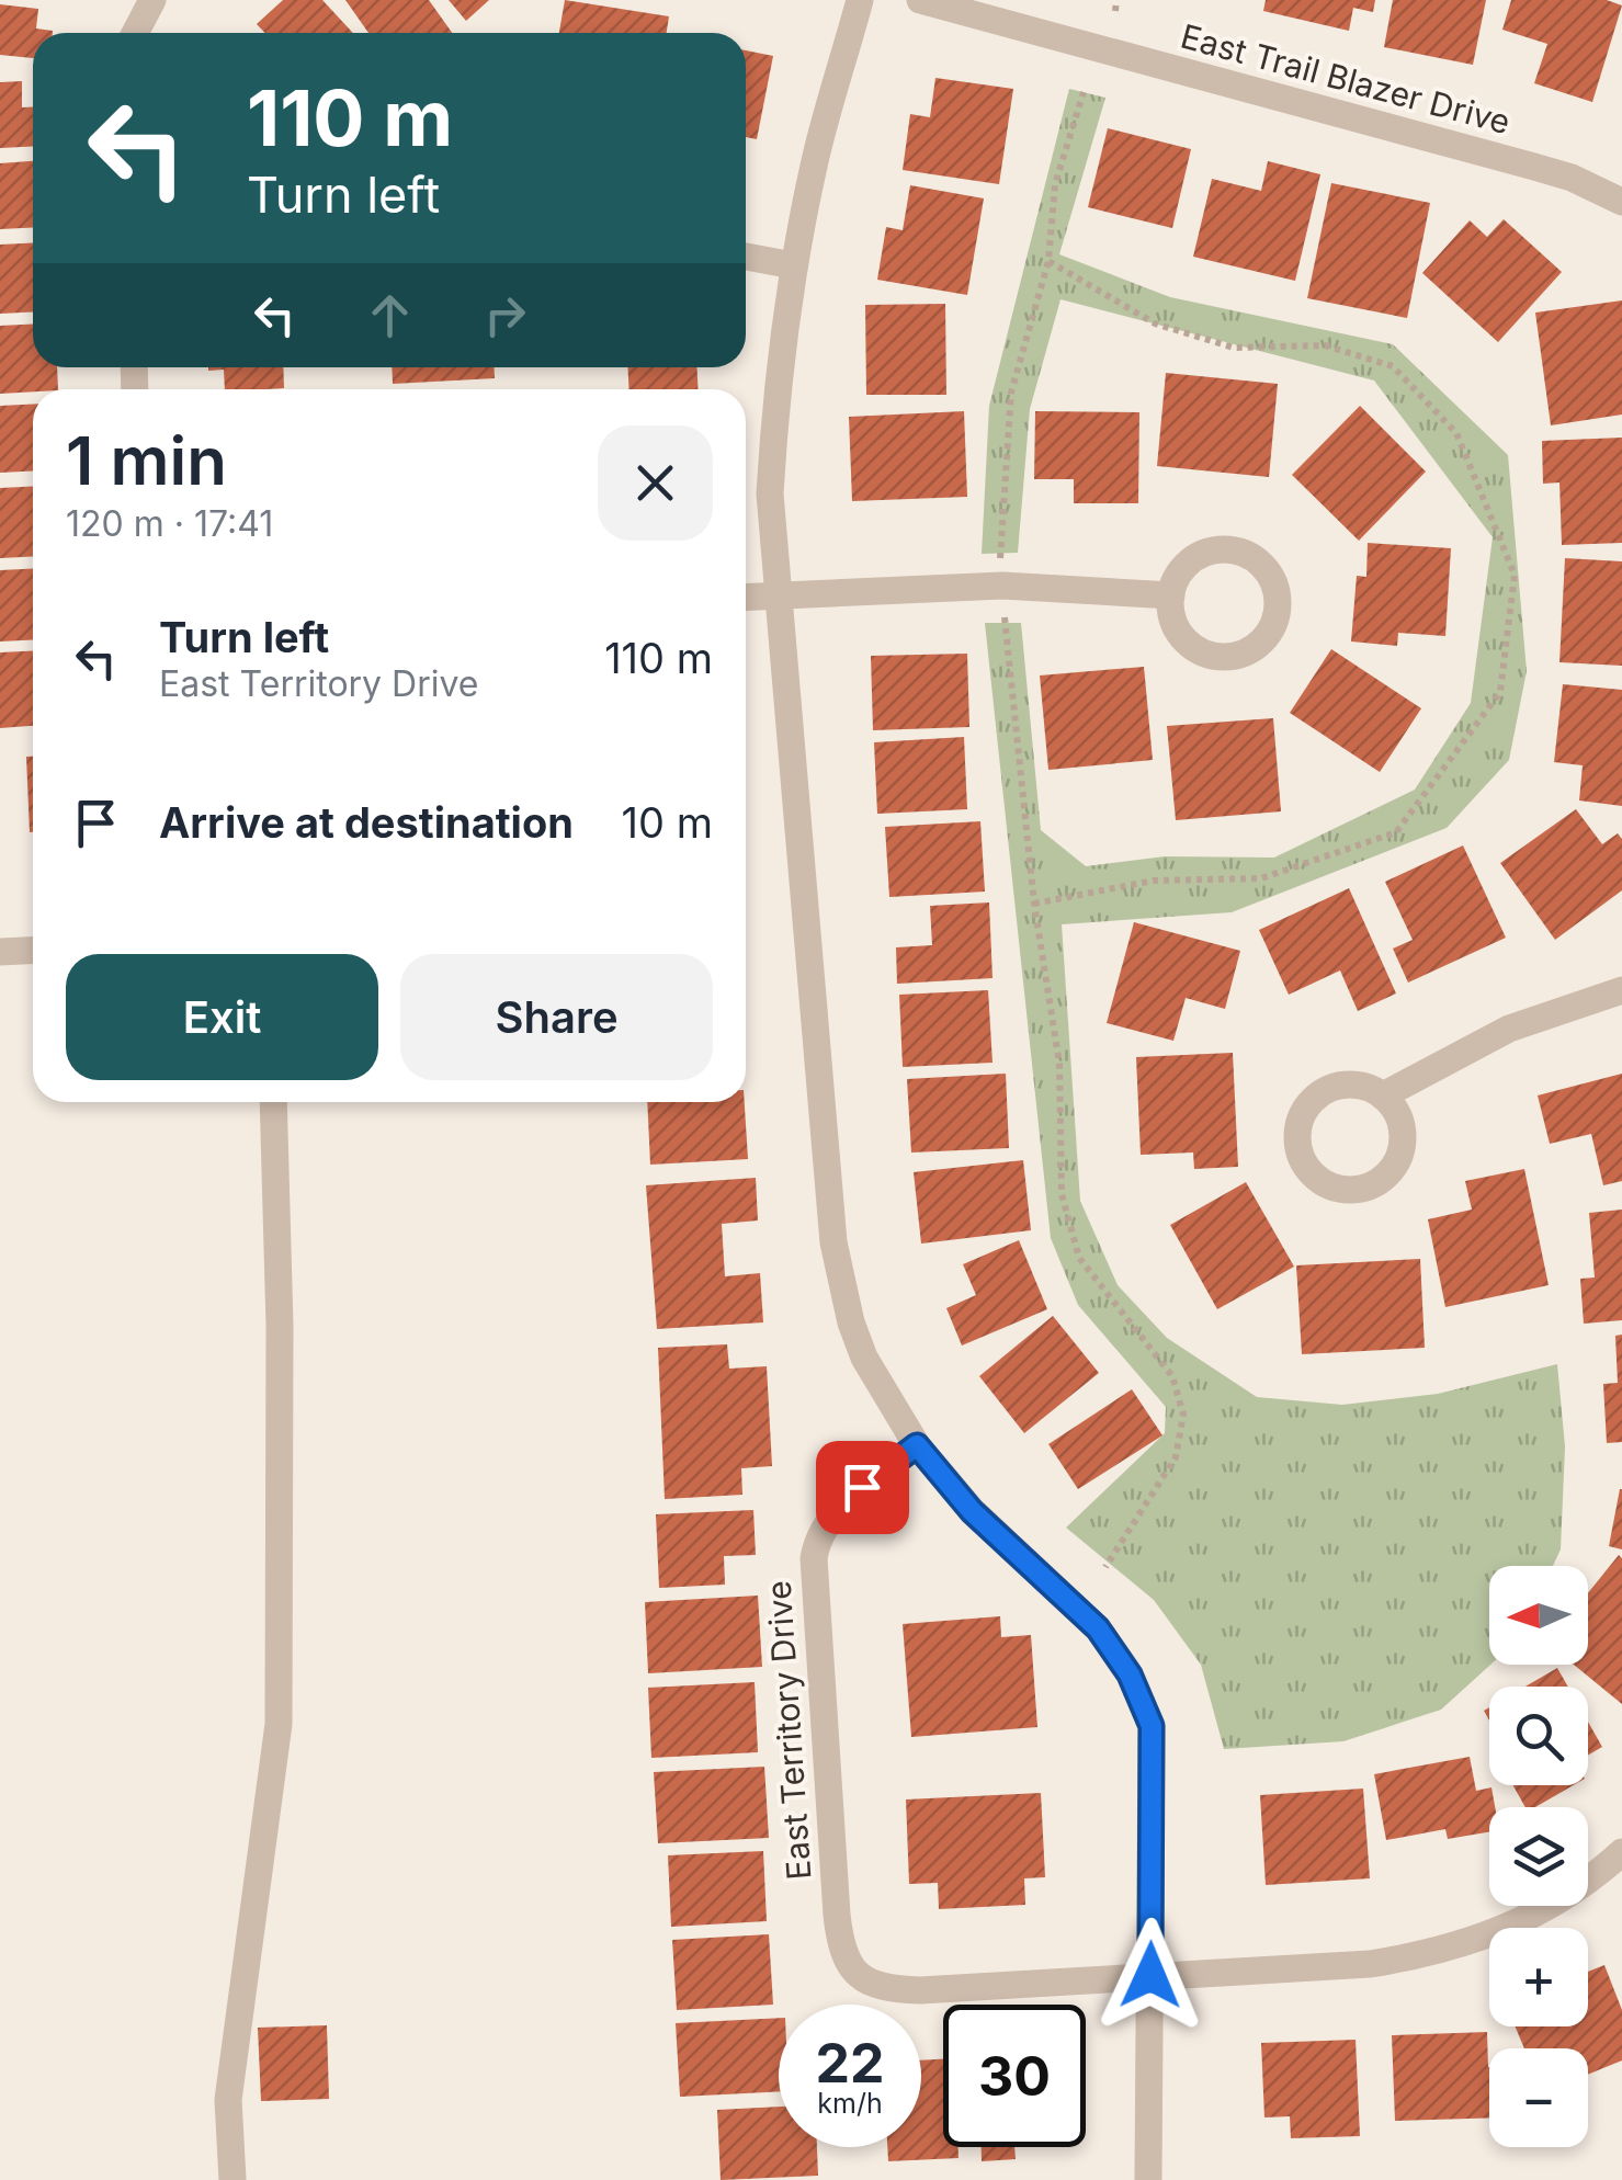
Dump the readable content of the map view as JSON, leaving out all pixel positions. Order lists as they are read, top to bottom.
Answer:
{
  "streets": {
    "street": ["East Trail Blazer Drive", "East Territory Drive"]
  },
  "north": "left",
  "page": {
    "turn": ["110 m", "Turn left"],
    "heading": ["1 min", "120 m · 17:41"],
    "list": [
      {
        "name": "Turn left",
        "note": "East Territory Drive",
        "value": "110 m"
      },
      {
        "name": "Arrive at destination",
        "value": "10 m"
      }
    ],
    "buttons": ["Exit", "Share"],
    "map_buttons": ["+", "−"],
    "speed": "22 km/h",
    "limit": "30"
  }
}
